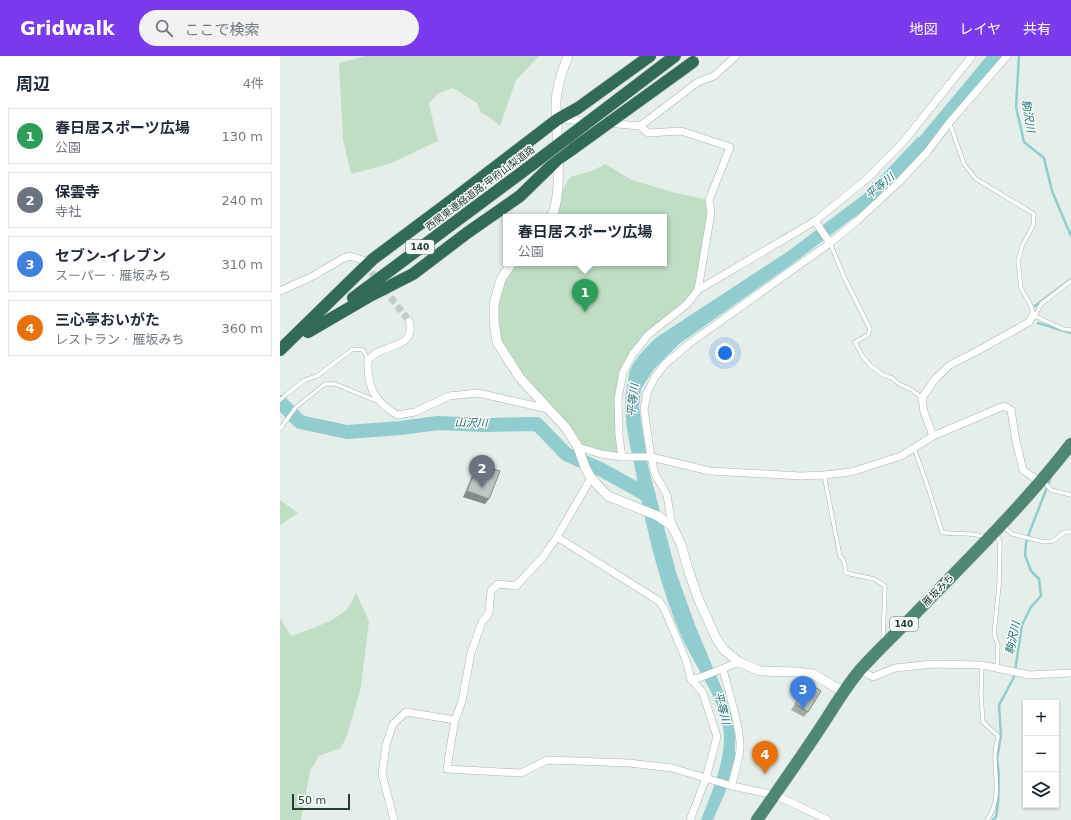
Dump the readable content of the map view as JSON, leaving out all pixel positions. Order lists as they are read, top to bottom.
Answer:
{
  "streets": {
    "highway": ["西関東連絡道路;甲府山梨道路", "140", "雁坂みち"]
  },
  "water": ["駒沢川", "平等川", "山沢川"],
  "scale_bar": "50 m",
  "page": {
    "header": "Gridwalk",
    "search": "ここで検索",
    "nav": ["地図", "レイヤ", "共有"],
    "heading": ["周辺", "4件"],
    "list": [
      {
        "mark": "1",
        "name": "春日居スポーツ広場",
        "note": "公園",
        "value": "130 m"
      },
      {
        "mark": "2",
        "name": "保雲寺",
        "note": "寺社",
        "value": "240 m"
      },
      {
        "mark": "3",
        "name": "セブン-イレブン",
        "note": "スーパー · 雁坂みち",
        "value": "310 m"
      },
      {
        "mark": "4",
        "name": "三心亭おいがた",
        "note": "レストラン · 雁坂みち",
        "value": "360 m"
      }
    ],
    "popup": ["春日居スポーツ広場", "公園"],
    "pins": [
      "1",
      "2",
      "3",
      "4"
    ],
    "map_buttons": ["+", "−"],
    "scale": "50 m"
  }
}
